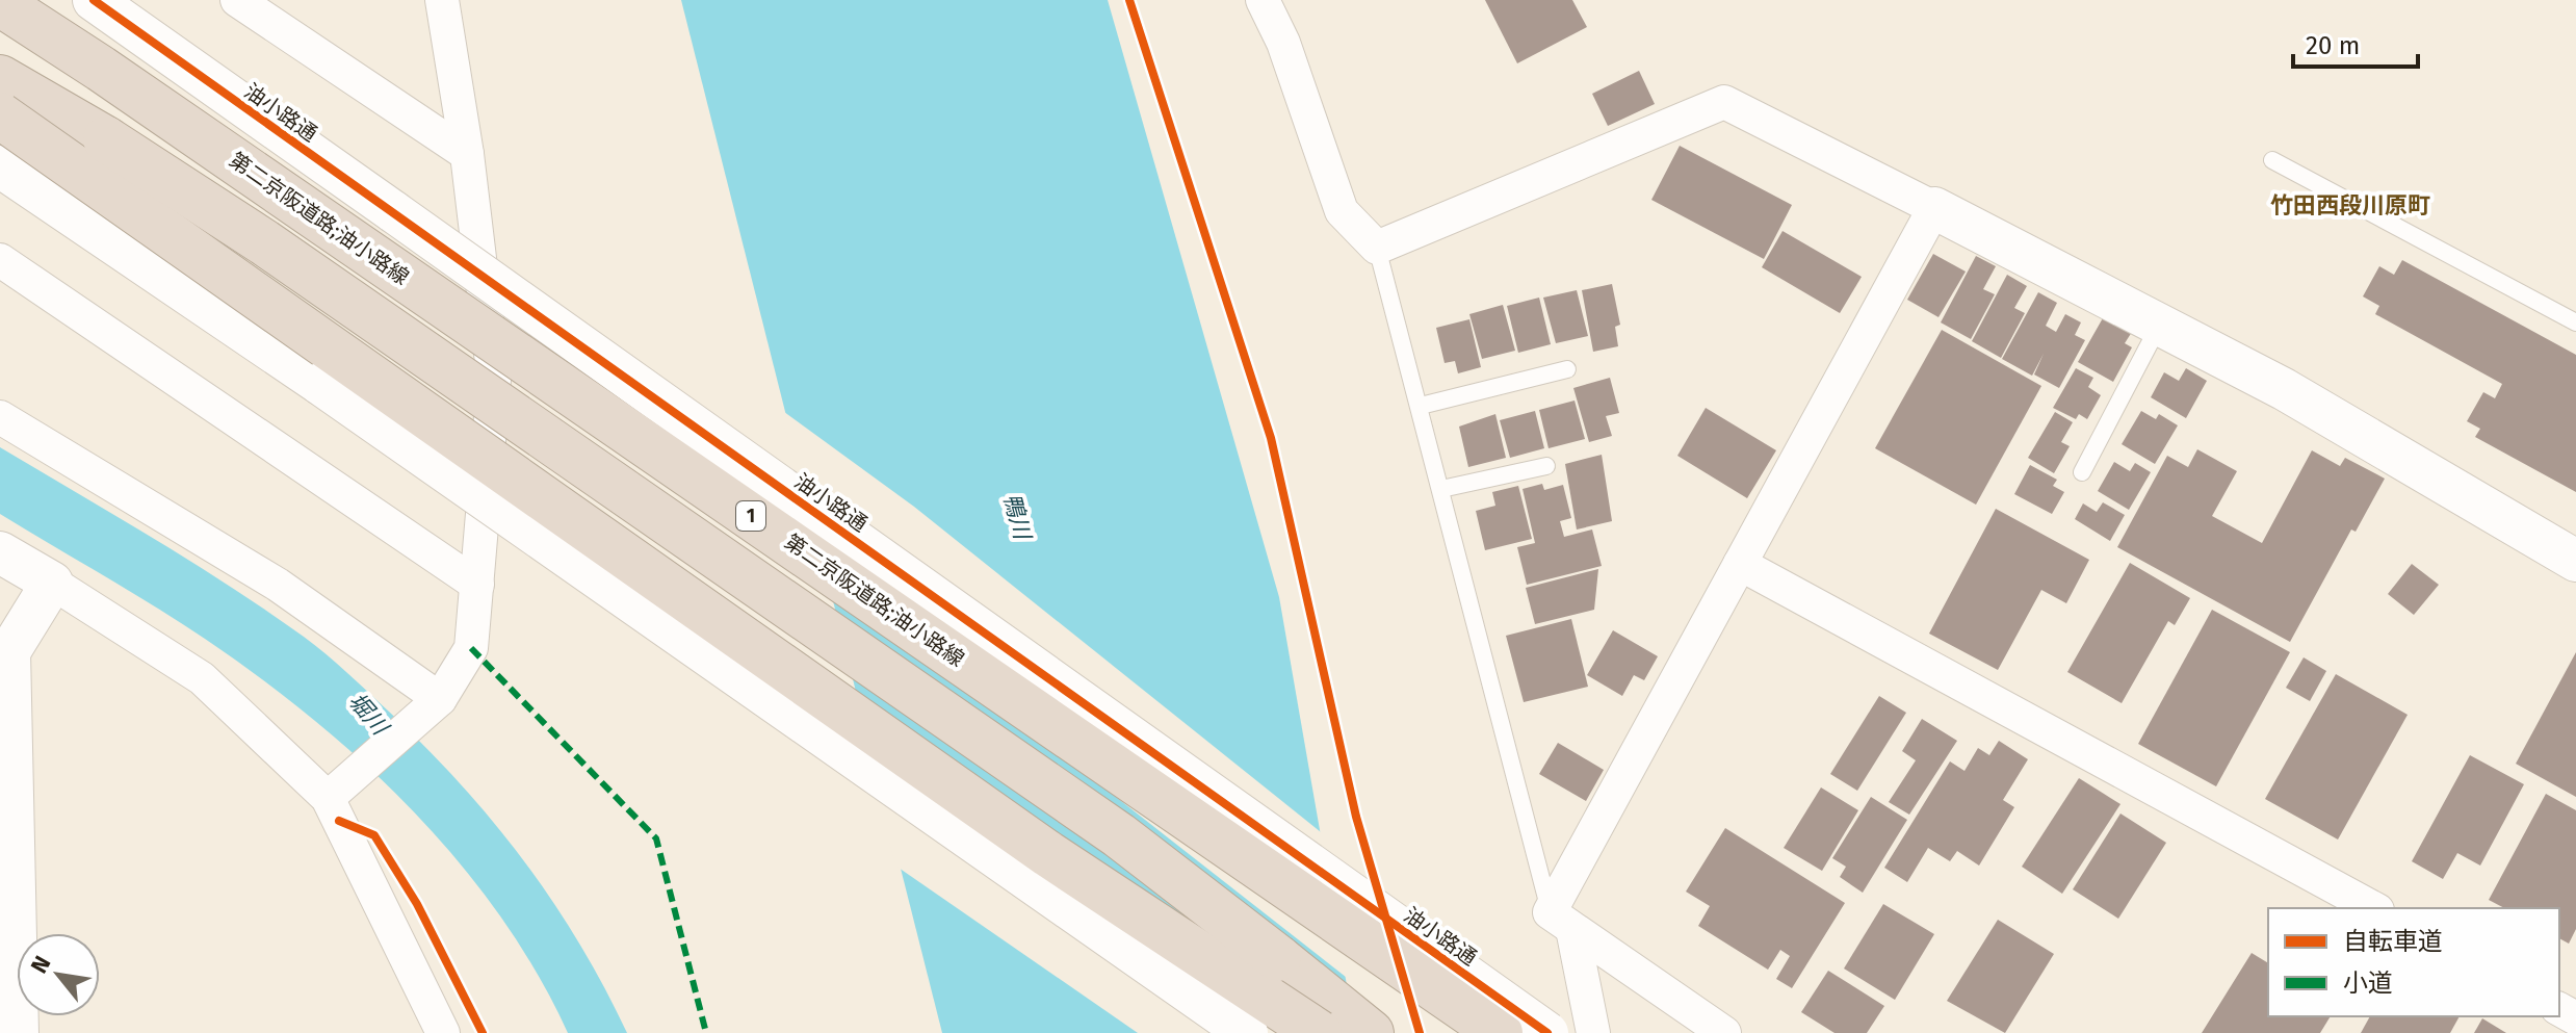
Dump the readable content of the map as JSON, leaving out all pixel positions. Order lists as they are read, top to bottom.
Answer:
{
  "streets": {
    "highway": ["第二京阪道路;油小路線", "1"],
    "street": ["油小路通"]
  },
  "districts": ["竹田西段川原町"],
  "water": ["鴨川", "堀川"],
  "legend": ["自転車道", "小道"],
  "scale_bar": "20 m",
  "north": "top left"
}
